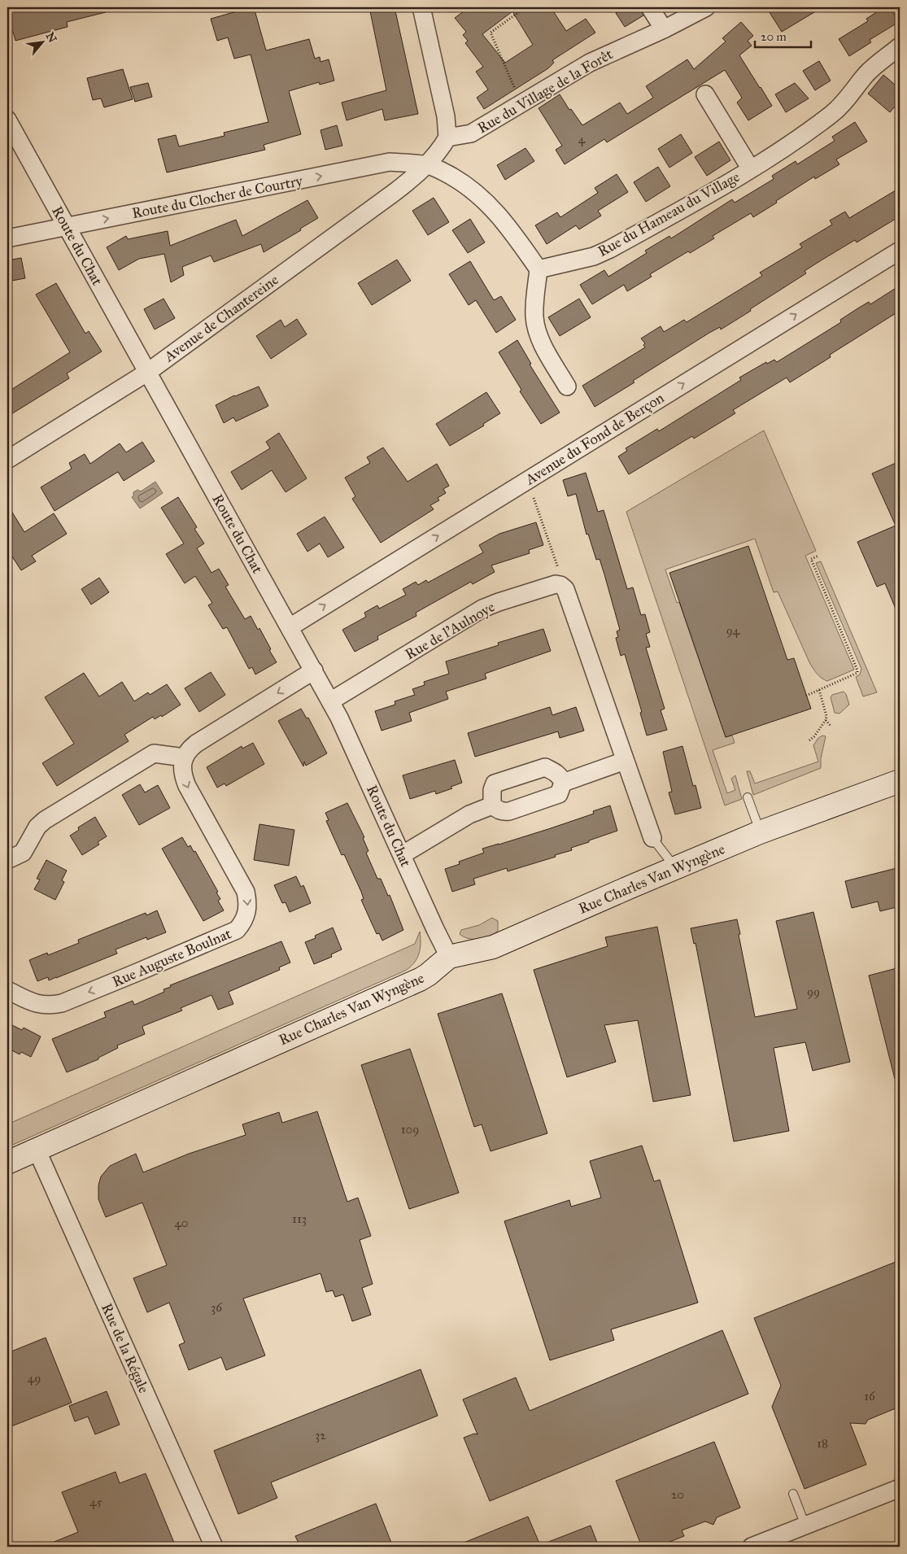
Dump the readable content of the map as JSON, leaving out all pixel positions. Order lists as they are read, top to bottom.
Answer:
{
  "streets": {
    "street": [
      "Rue du Village de la Forêt",
      "Route du Clocher de Courtry",
      "Rue du Hameau du Village",
      "Route du Chat",
      "Avenue de Chantereine",
      "Avenue du Fond de Berçon",
      "Rue de l'Aulnoye",
      "Rue Charles Van Wyngène",
      "Rue Auguste Boulnat",
      "Rue de la Régale"
    ]
  },
  "crossings": [
    ["Rue du Village de la Forêt", "Avenue de Chantereine"],
    ["Route du Clocher de Courtry", "Route du Chat"],
    ["Route du Clocher de Courtry", "Avenue de Chantereine"],
    ["Route du Chat", "Avenue de Chantereine"],
    ["Route du Chat", "Avenue du Fond de Berçon"],
    ["Route du Chat", "Rue de l'Aulnoye"],
    ["Route du Chat", "Rue Charles Van Wyngène"],
    ["Rue Charles Van Wyngène", "Rue de la Régale"]
  ],
  "one_way": ["Route du Clocher de Courtry", "Avenue du Fond de Berçon"],
  "house_numbers": [
    "4",
    "94",
    "99",
    "109",
    "113",
    "40",
    "36",
    "49",
    "16",
    "32",
    "18",
    "20",
    "45"
  ],
  "scale_bar": "20 m",
  "north": "top right"
}
